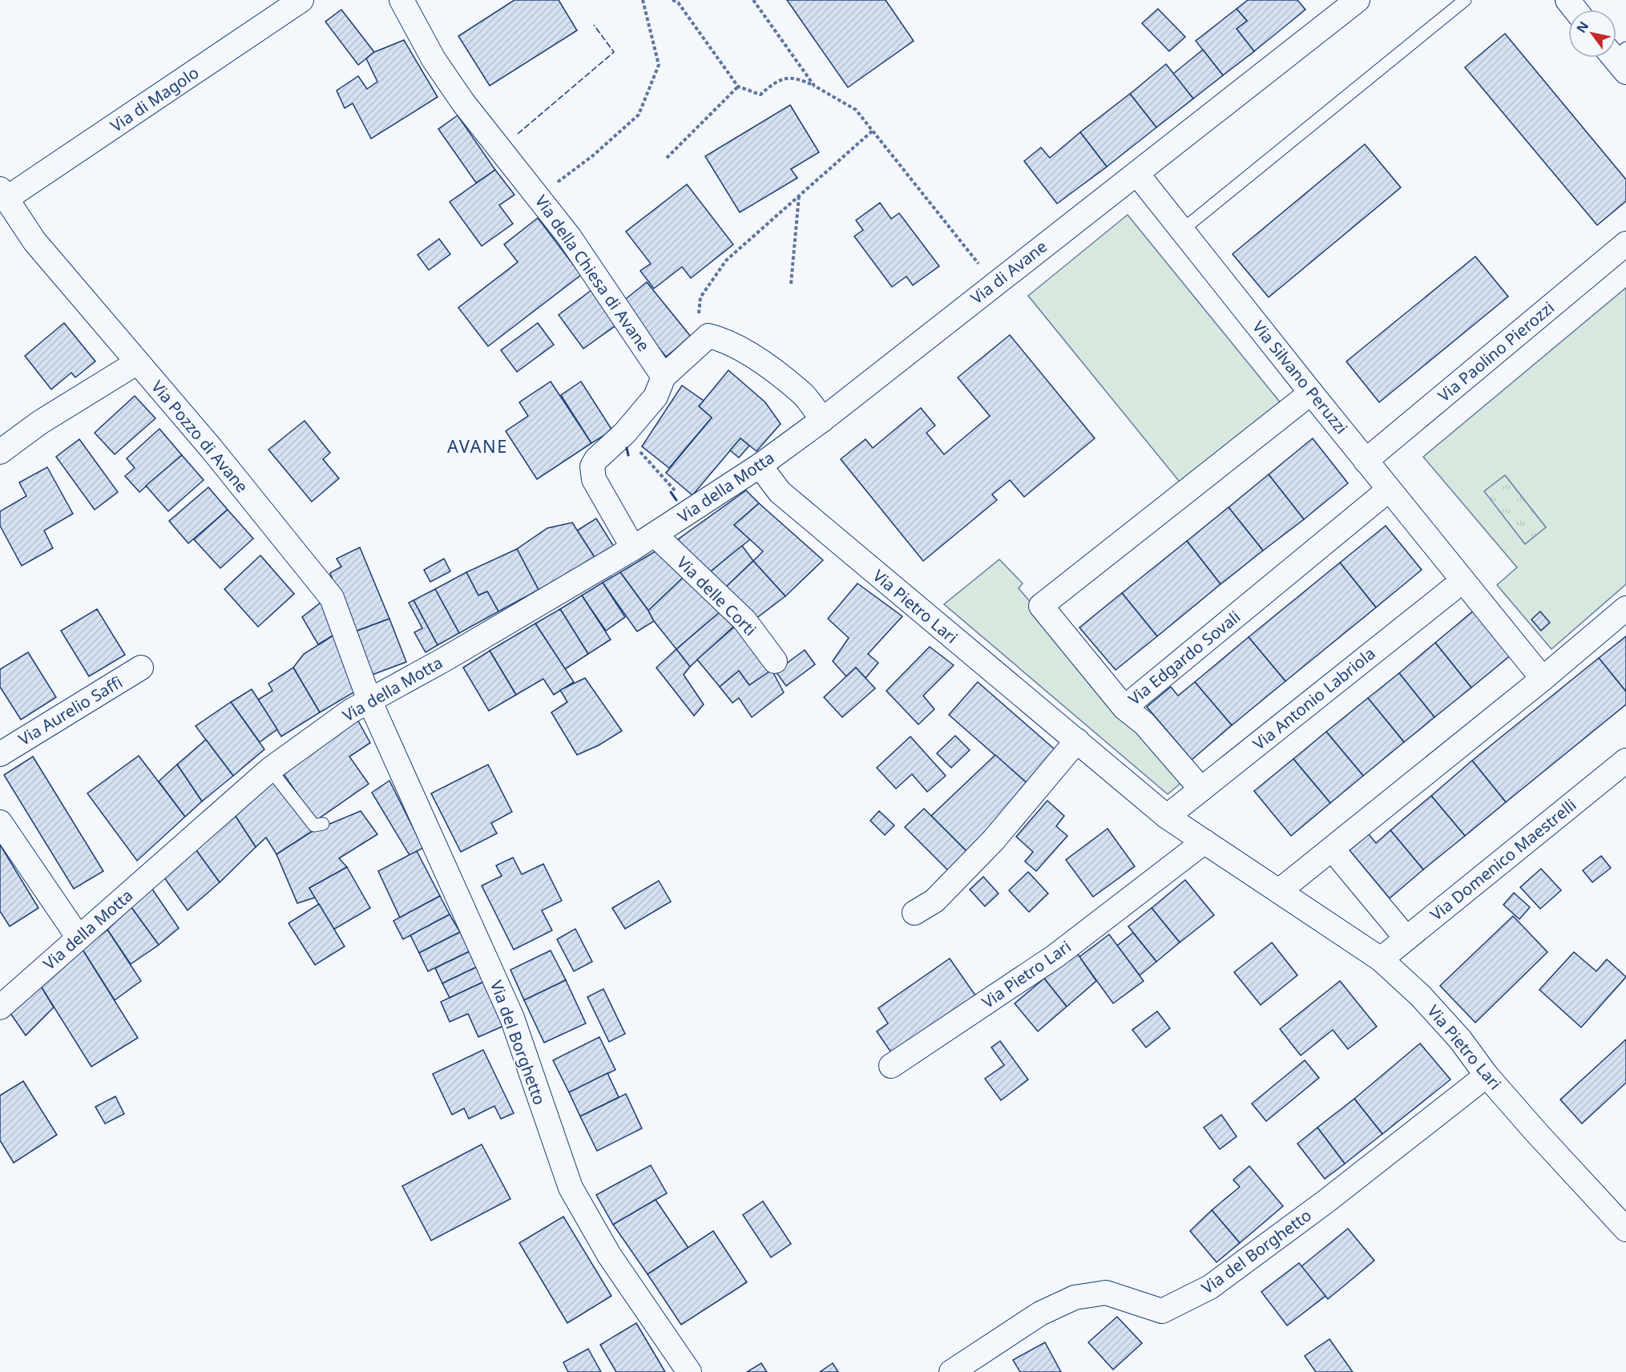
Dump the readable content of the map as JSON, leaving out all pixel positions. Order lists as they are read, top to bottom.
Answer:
{
  "streets": {
    "street": [
      "Via di Magolo",
      "Via di Avane",
      "Via della Chiesa di Avane",
      "Via Paolino Pierozzi",
      "Via Silvano Peruzzi",
      "Via Pozzo di Avane",
      "Via della Motta",
      "Via delle Corti",
      "Via Pietro Lari",
      "Via Edgardo Sovali",
      "Via Antonio Labriola",
      "Via Aurelio Saffi",
      "Via Domenico Maestrelli",
      "Via del Borghetto"
    ]
  },
  "crossings": [
    ["Via di Magolo", "Via Pozzo di Avane"],
    ["Via di Avane", "Via Silvano Peruzzi"],
    ["Via di Avane", "Via della Motta"],
    ["Via Paolino Pierozzi", "Via Silvano Peruzzi"],
    ["Via Silvano Peruzzi", "Via Edgardo Sovali"],
    ["Via Silvano Peruzzi", "Via Antonio Labriola"],
    ["Via Pozzo di Avane", "Via della Motta"],
    ["Via Pozzo di Avane", "Via del Borghetto"],
    ["Via della Motta", "Via delle Corti"],
    ["Via della Motta", "Via Pietro Lari"],
    ["Via della Motta", "Via del Borghetto"],
    ["Via Pietro Lari", "Via Antonio Labriola"],
    ["Via Pietro Lari", "Via Domenico Maestrelli"],
    ["Via Pietro Lari", "Via del Borghetto"]
  ],
  "districts": ["AVANE"],
  "north": "top left"
}
